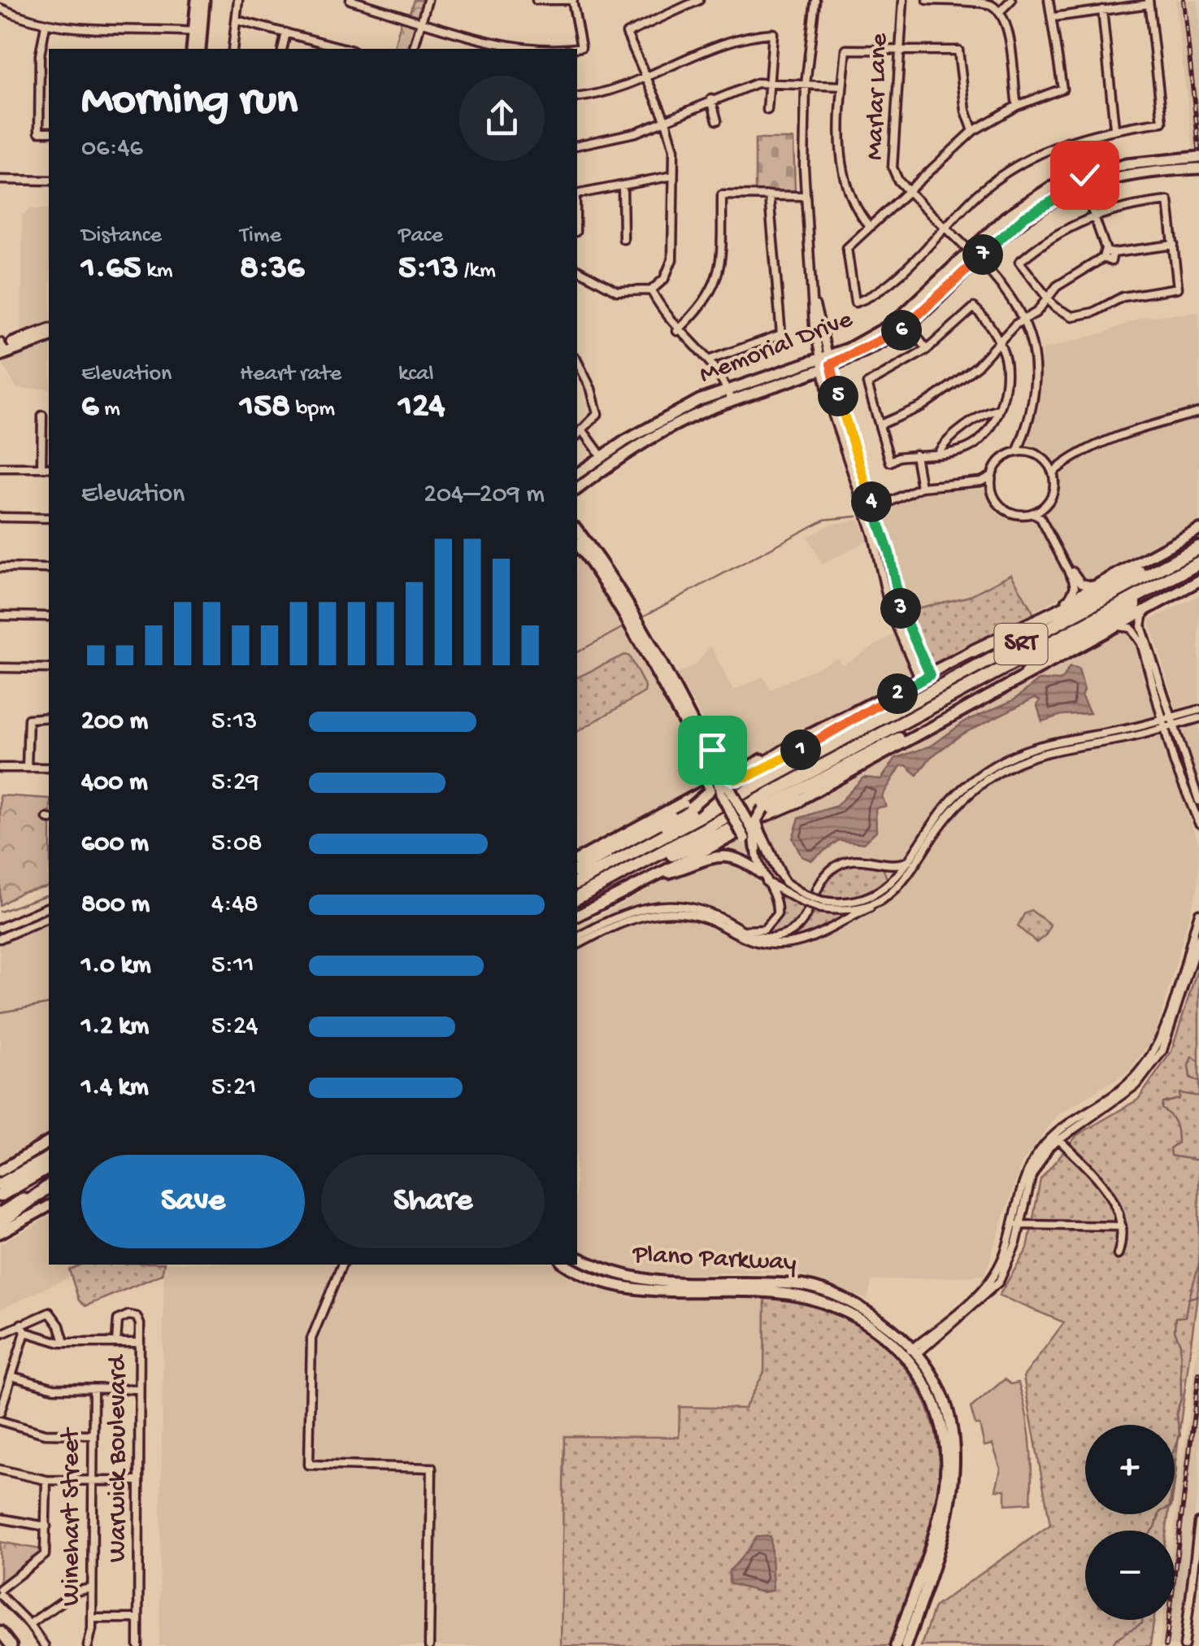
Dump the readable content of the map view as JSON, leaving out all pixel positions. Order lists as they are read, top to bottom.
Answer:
{
  "streets": {
    "highway": ["SRT"],
    "main road": ["Memorial Drive", "Plano Parkway"],
    "street": ["Marlar Lane", "Warwick Boulevard", "Winehart Street"]
  },
  "crossings": [
    ["Marlar Lane", "Memorial Drive"]
  ],
  "page": {
    "heading": ["Morning run", "06:46"],
    "stats": [
      ["Distance", "1.65 km"],
      ["Time", "8:36"],
      ["Pace", "5:13 /km"],
      ["Elevation", "6 m"],
      ["Heart rate", "158 bpm"],
      ["kcal", "124"]
    ],
    "pins": [
      "7",
      "6",
      "5",
      "4",
      "3",
      "2",
      "1"
    ],
    "chart": ["Elevation", "204–209 m"],
    "list": [
      {
        "name": "200 m",
        "note": "5:13"
      },
      {
        "name": "400 m",
        "note": "5:29"
      },
      {
        "name": "600 m",
        "note": "5:08"
      },
      {
        "name": "800 m",
        "note": "4:48"
      },
      {
        "name": "1.0 km",
        "note": "5:11"
      },
      {
        "name": "1.2 km",
        "note": "5:24"
      },
      {
        "name": "1.4 km",
        "note": "5:21"
      }
    ],
    "buttons": ["Save", "Share"],
    "map_buttons": ["+", "−"]
  }
}
